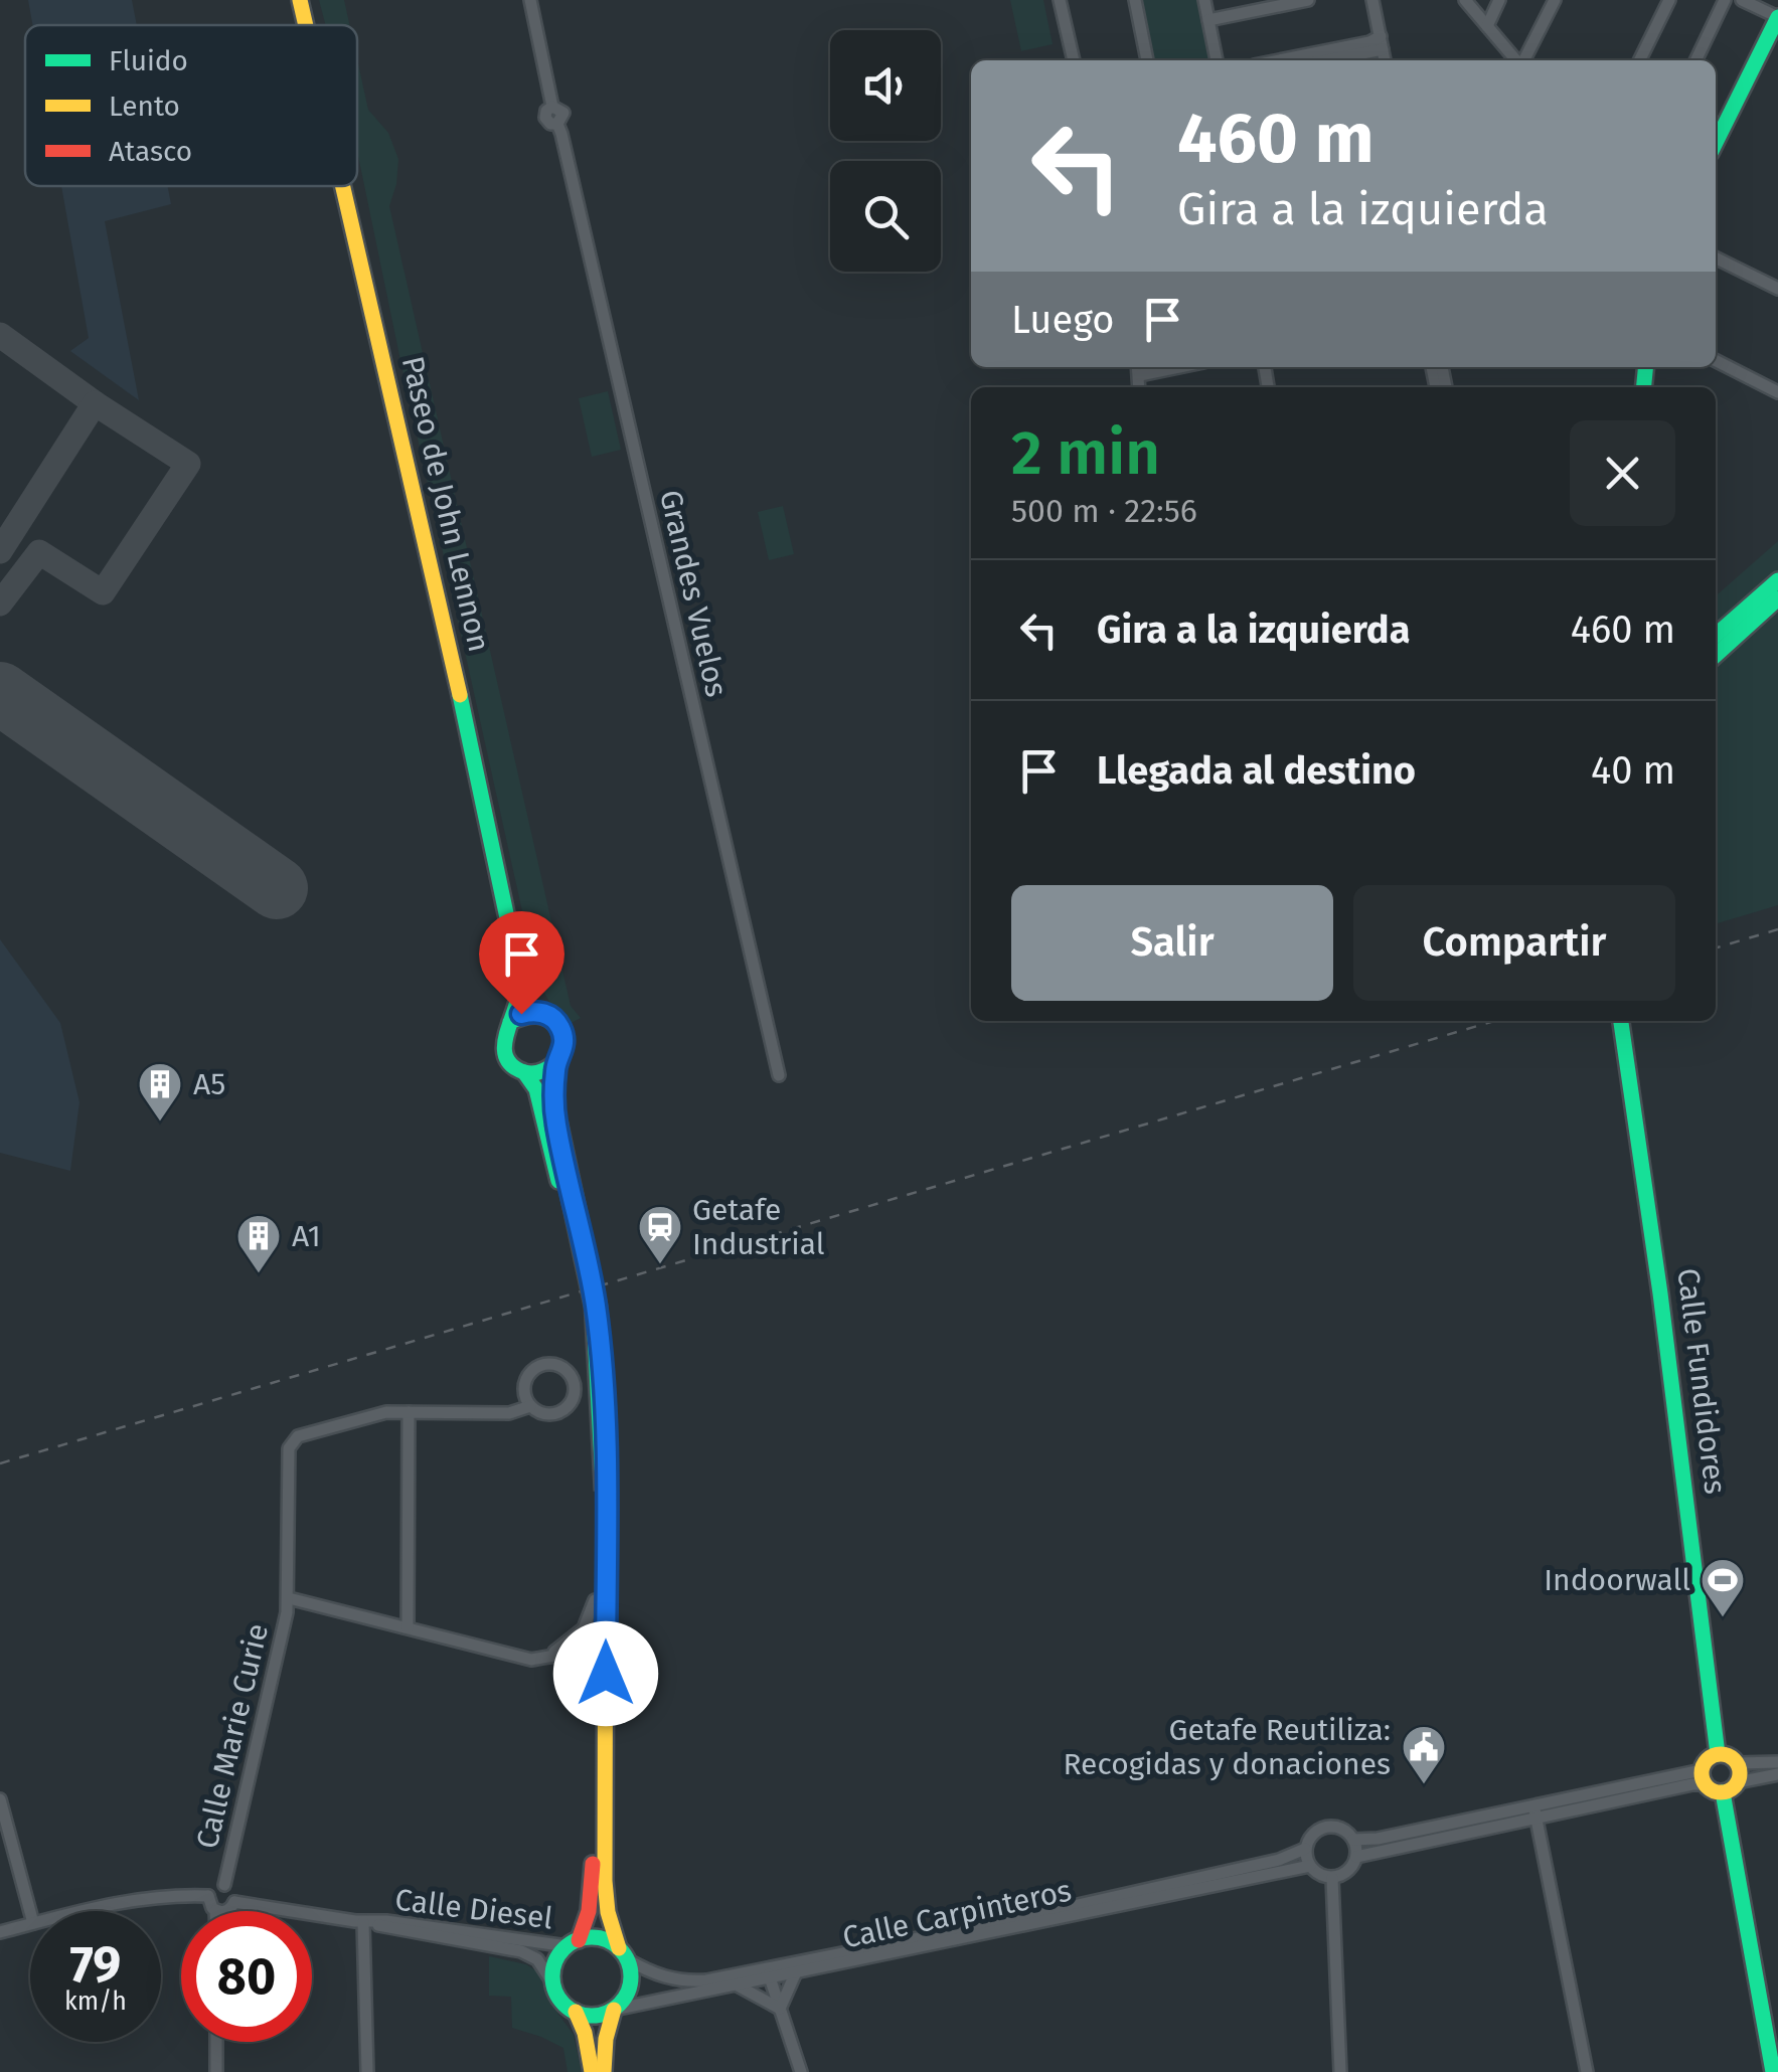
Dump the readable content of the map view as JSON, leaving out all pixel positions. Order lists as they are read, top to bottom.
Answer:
{
  "streets": {
    "main road": ["Paseo de John Lennon", "Calle Fundidores"],
    "street": [
      "Grandes Vuelos",
      "Calle Marie Curie",
      "Calle Diesel",
      "Calle Carpinteros"
    ]
  },
  "crossings": [
    ["Calle Diesel", "Calle Carpinteros"]
  ],
  "places": {
    "building": ["A5", "A1"],
    "station": ["Getafe Industrial"],
    "sports": ["Indoorwall"],
    "public building": ["Getafe Reutiliza: Recogidas y donaciones"]
  },
  "legend": ["Fluido", "Lento", "Atasco"],
  "page": {
    "turn": ["460 m", "Gira a la izquierda"],
    "then": "Luego",
    "heading": ["2 min", "500 m · 22:56"],
    "list": [
      {
        "name": "Gira a la izquierda",
        "value": "460 m"
      },
      {
        "name": "Llegada al destino",
        "value": "40 m"
      }
    ],
    "buttons": ["Salir", "Compartir"],
    "speed": "79 km/h",
    "limit": "80"
  }
}
